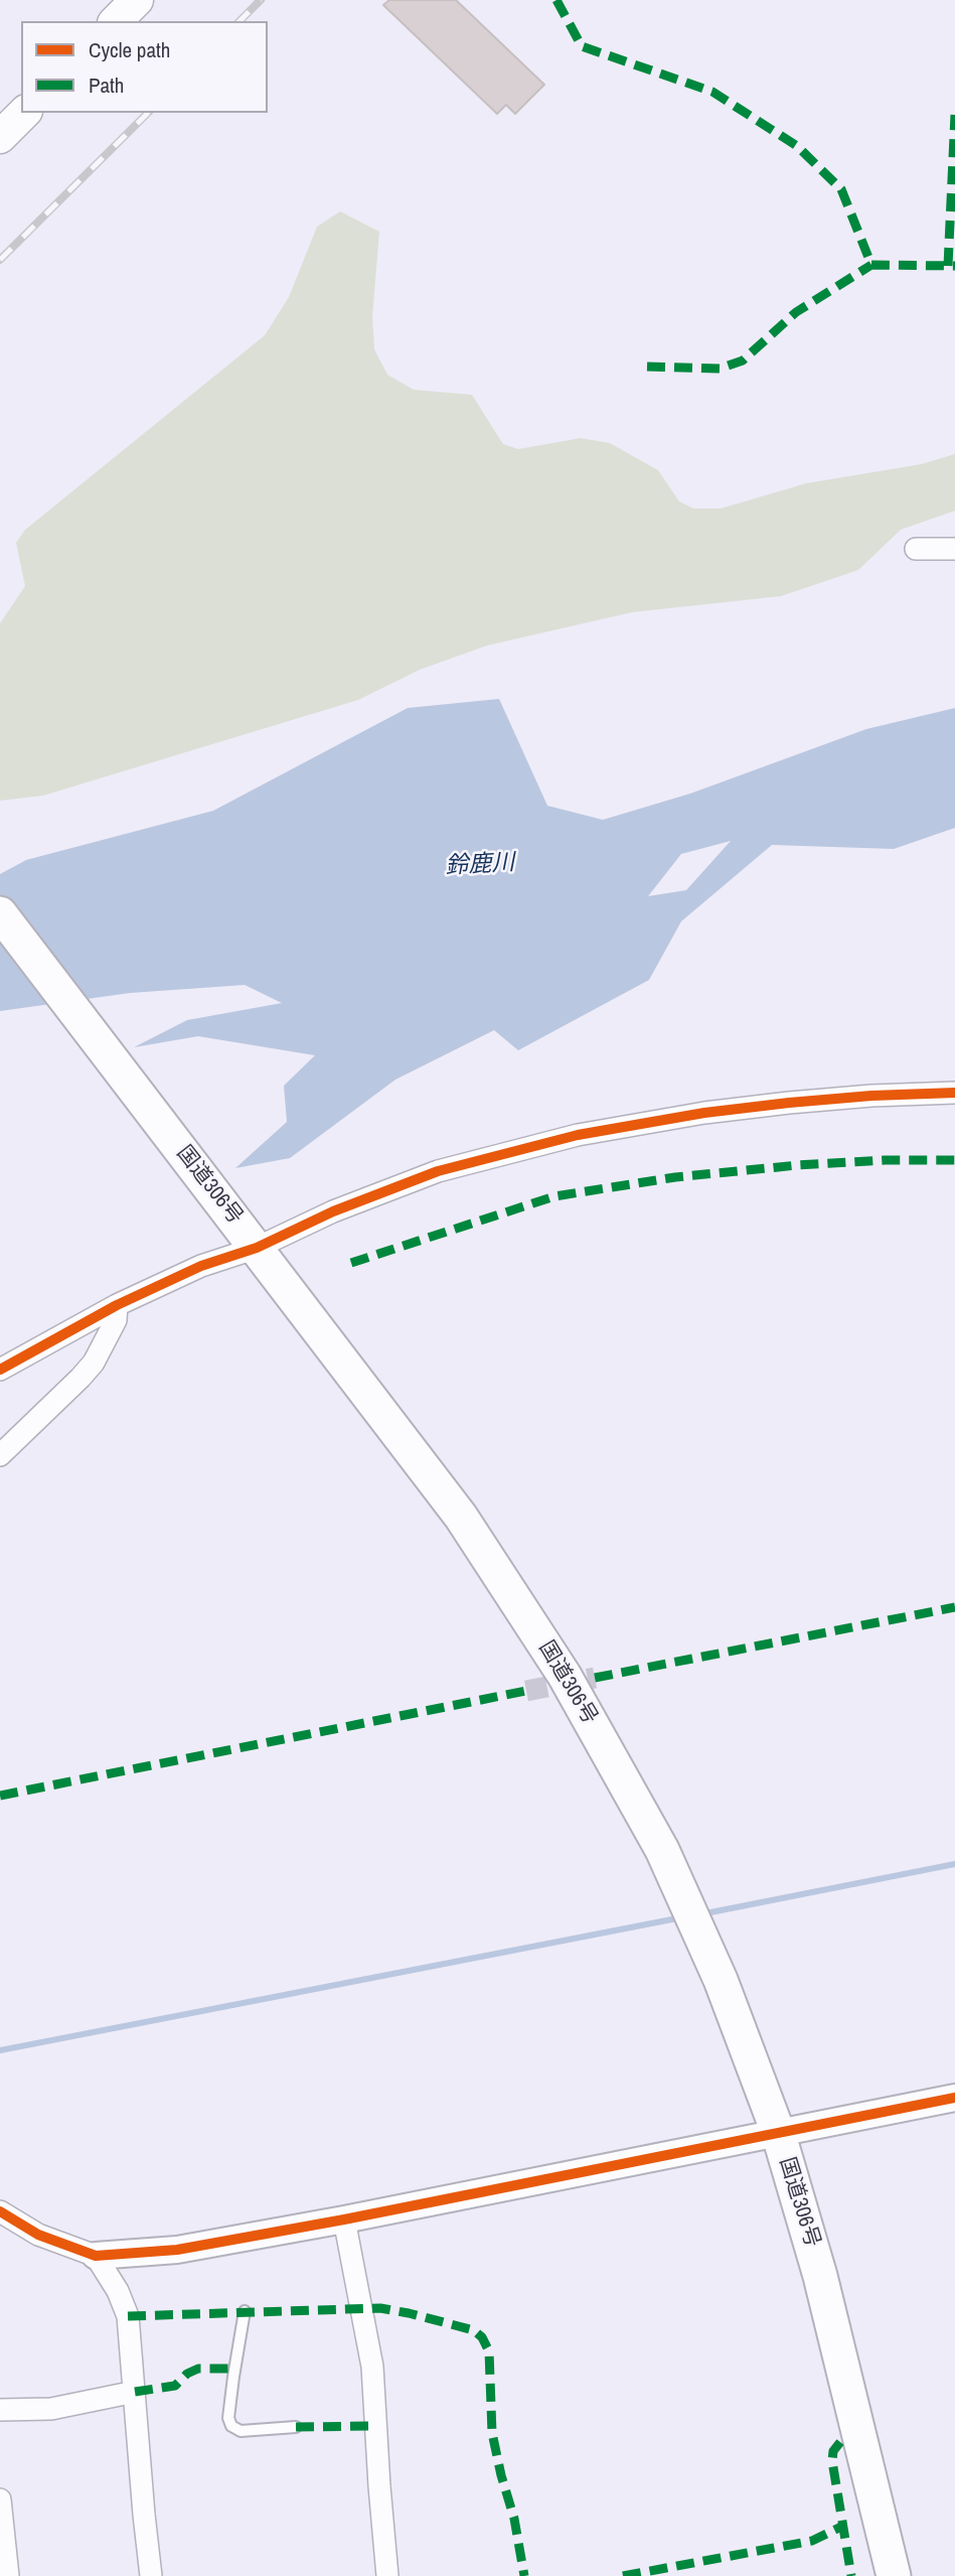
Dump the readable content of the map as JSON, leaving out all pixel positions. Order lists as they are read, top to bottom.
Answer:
{
  "streets": {
    "highway": ["国道306号"]
  },
  "water": ["鈴鹿川"],
  "legend": ["Cycle path", "Path"]
}
